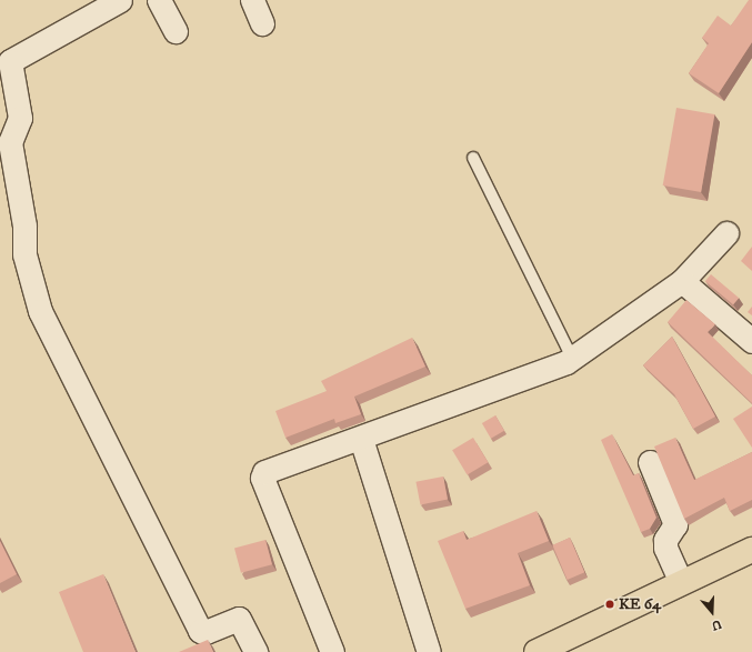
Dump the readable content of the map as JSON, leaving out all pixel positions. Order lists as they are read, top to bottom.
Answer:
{
  "places": ["KE 64"],
  "north": "bottom"
}
